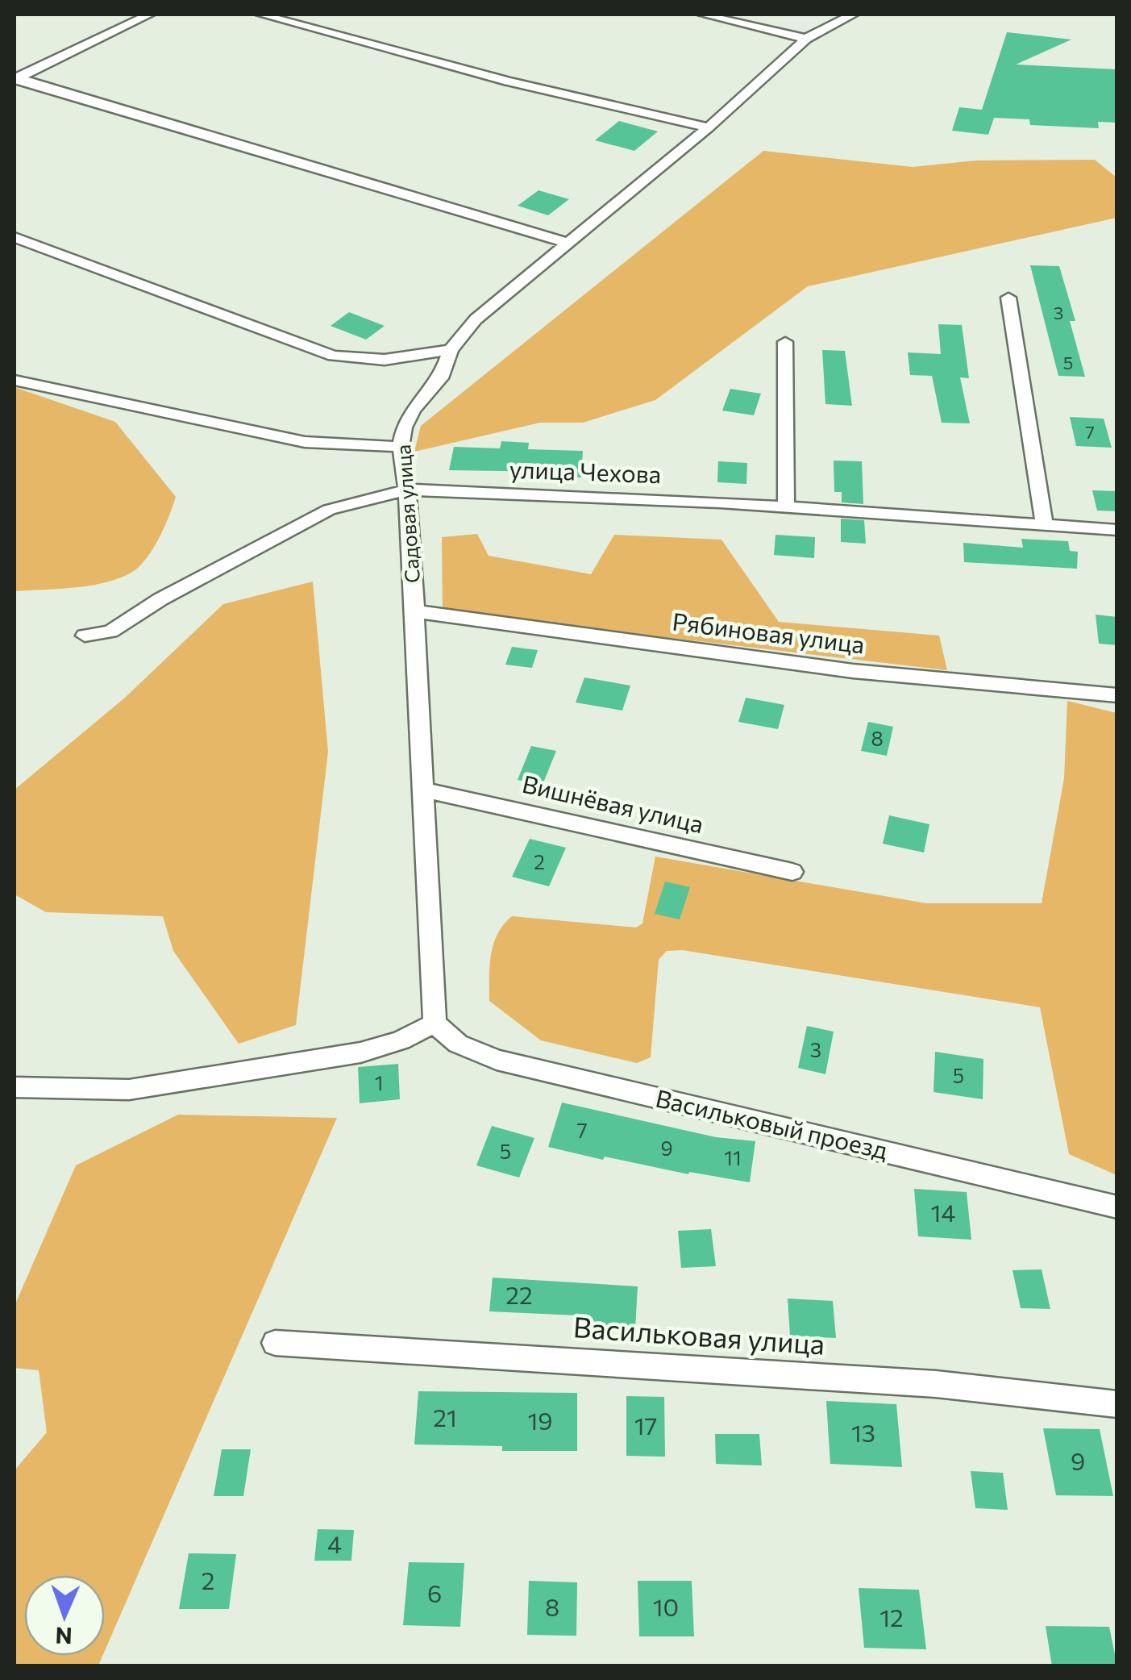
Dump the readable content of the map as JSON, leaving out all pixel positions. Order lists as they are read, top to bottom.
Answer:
{
  "streets": {
    "street": [
      "улица Чехова",
      "Садовая улица",
      "Рябиновая улица",
      "Вишнёвая улица",
      "Васильковый проезд",
      "Васильковая улица"
    ]
  },
  "crossings": [
    ["улица Чехова", "Садовая улица"],
    ["Садовая улица", "Рябиновая улица"],
    ["Садовая улица", "Вишнёвая улица"],
    ["Садовая улица", "Васильковый проезд"]
  ],
  "house_numbers": [
    "3",
    "5",
    "7",
    "8",
    "2",
    "3",
    "5",
    "1",
    "7",
    "9",
    "5",
    "11",
    "14",
    "22",
    "21",
    "19",
    "17",
    "13",
    "9",
    "4",
    "2",
    "6",
    "8",
    "10",
    "12"
  ],
  "north": "bottom"
}
